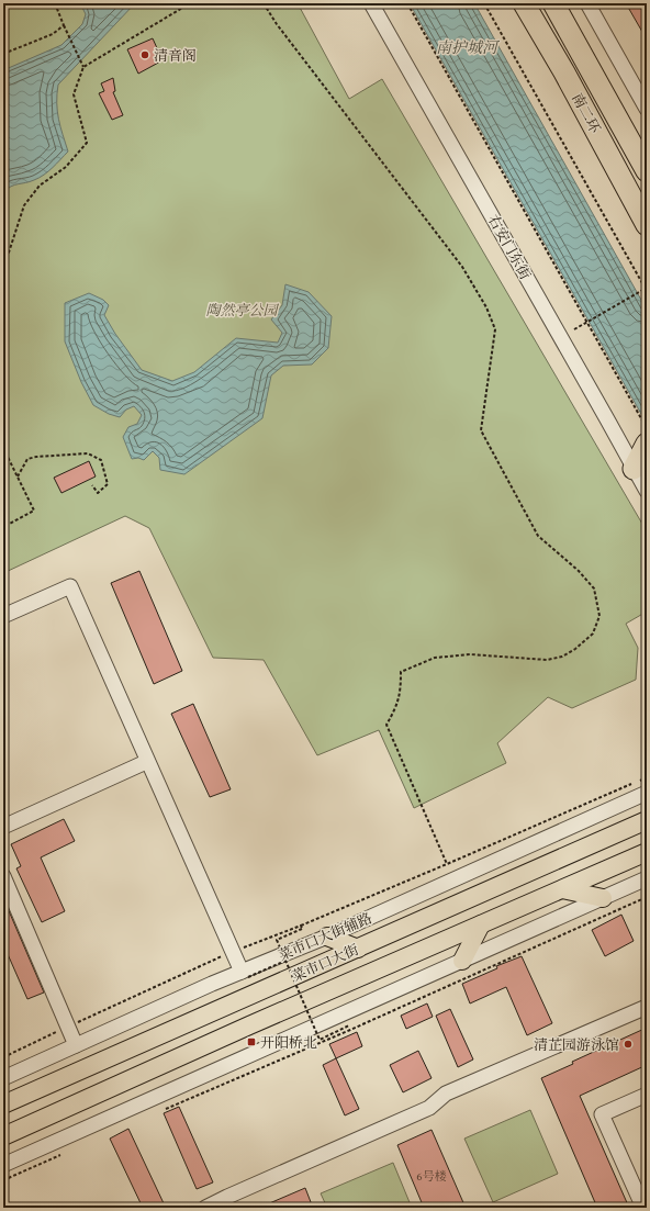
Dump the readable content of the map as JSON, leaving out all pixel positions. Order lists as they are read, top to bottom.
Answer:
{
  "streets": {
    "highway": ["南二环"],
    "main road": ["菜市口大街"],
    "street": ["右安门东街", "菜市口大街辅路"]
  },
  "water": ["南护城河"],
  "parks": ["陶然亭公园"],
  "places": {
    "other": ["清音阁", "清芷园游泳馆"],
    "transit": ["开阳桥北"]
  },
  "house_numbers": ["6号楼"]
}
